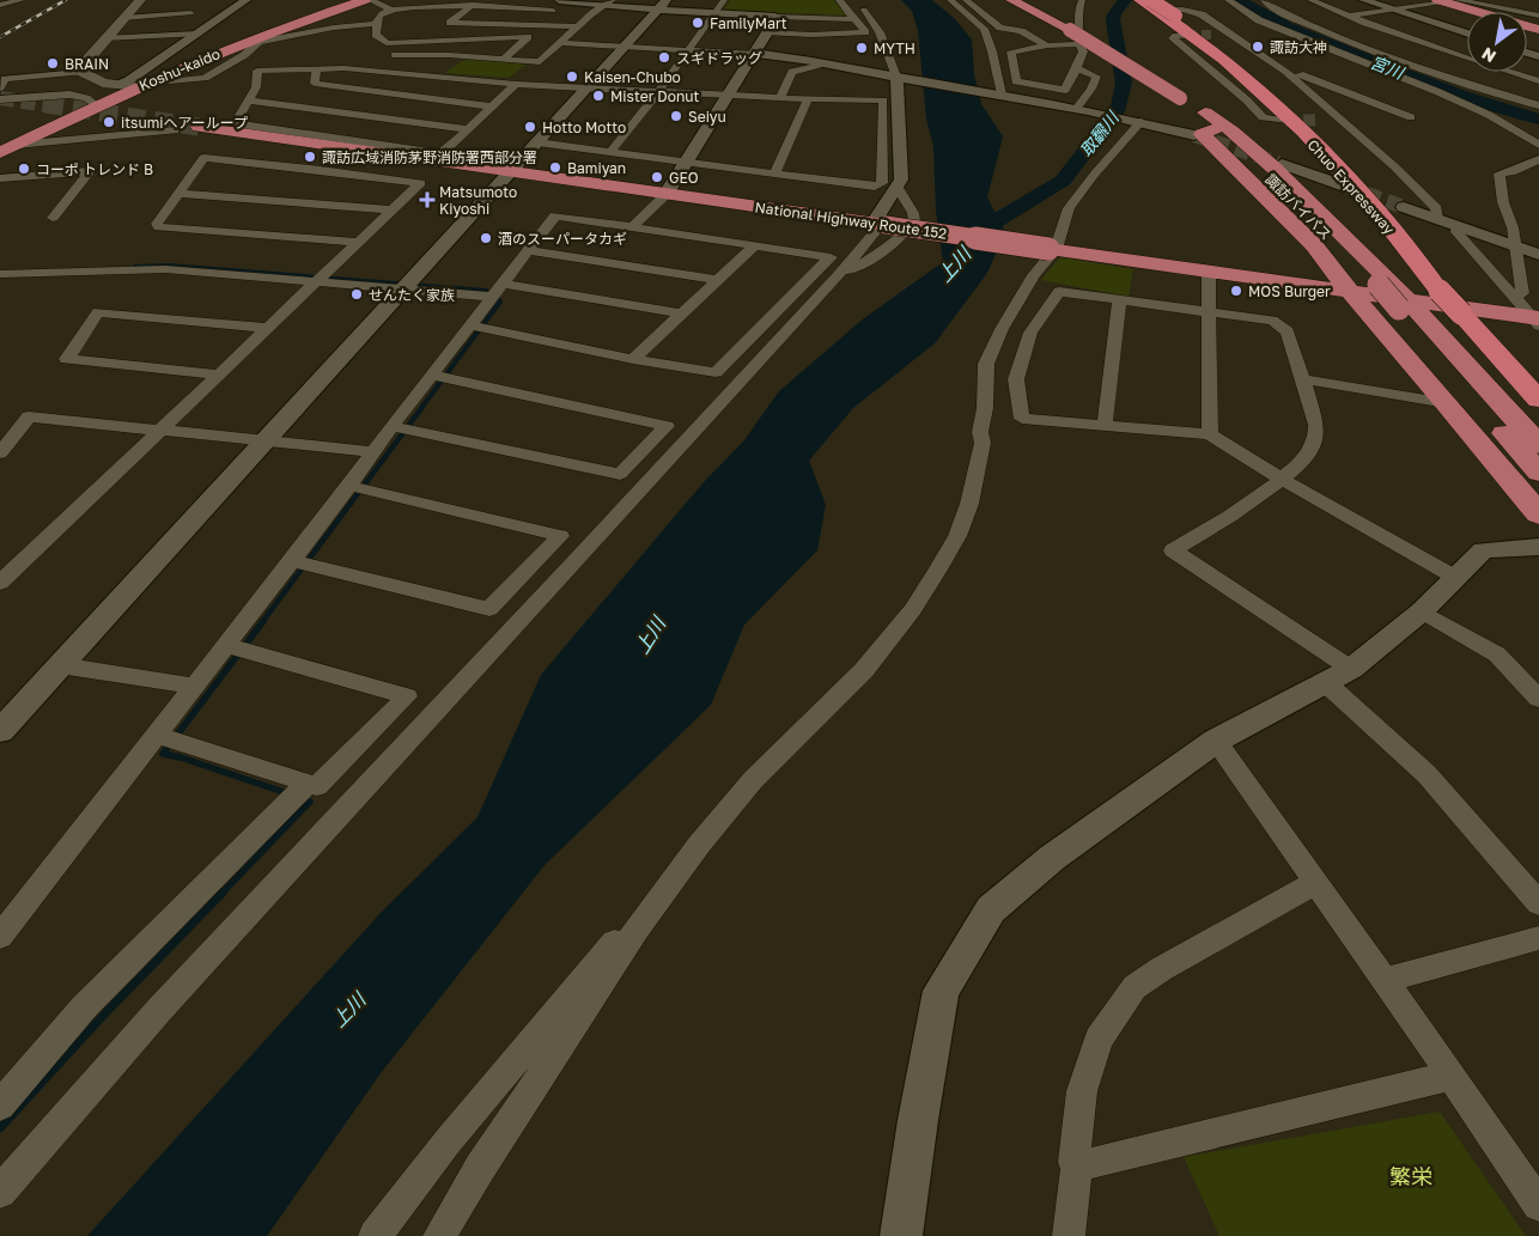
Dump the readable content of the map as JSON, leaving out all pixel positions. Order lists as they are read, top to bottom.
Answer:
{
  "streets": {
    "highway": [
      "Koshu-kaido",
      "Chuo Expressway",
      "諏訪バイパス",
      "National Highway Route 152"
    ]
  },
  "crossings": [
    ["諏訪バイパス", "National Highway Route 152"]
  ],
  "water": ["宮川", "取飜川", "上川"],
  "parks": ["繁栄"],
  "places": {
    "other": [
      "FamilyMart",
      "諏訪大神",
      "MYTH",
      "スギドラッグ",
      "BRAIN",
      "Kaisen-Chubo",
      "Mister Donut",
      "Seiyu",
      "itsumiヘアーループ",
      "Hotto Motto",
      "諏訪広域消防茅野消防署西部分署",
      "Bamiyan",
      "コーポ トレンド B",
      "GEO",
      "酒のスーパータカギ",
      "MOS Burger",
      "せんたく家族"
    ],
    "health": ["Matsumoto Kiyoshi"]
  },
  "north": "bottom left"
}
